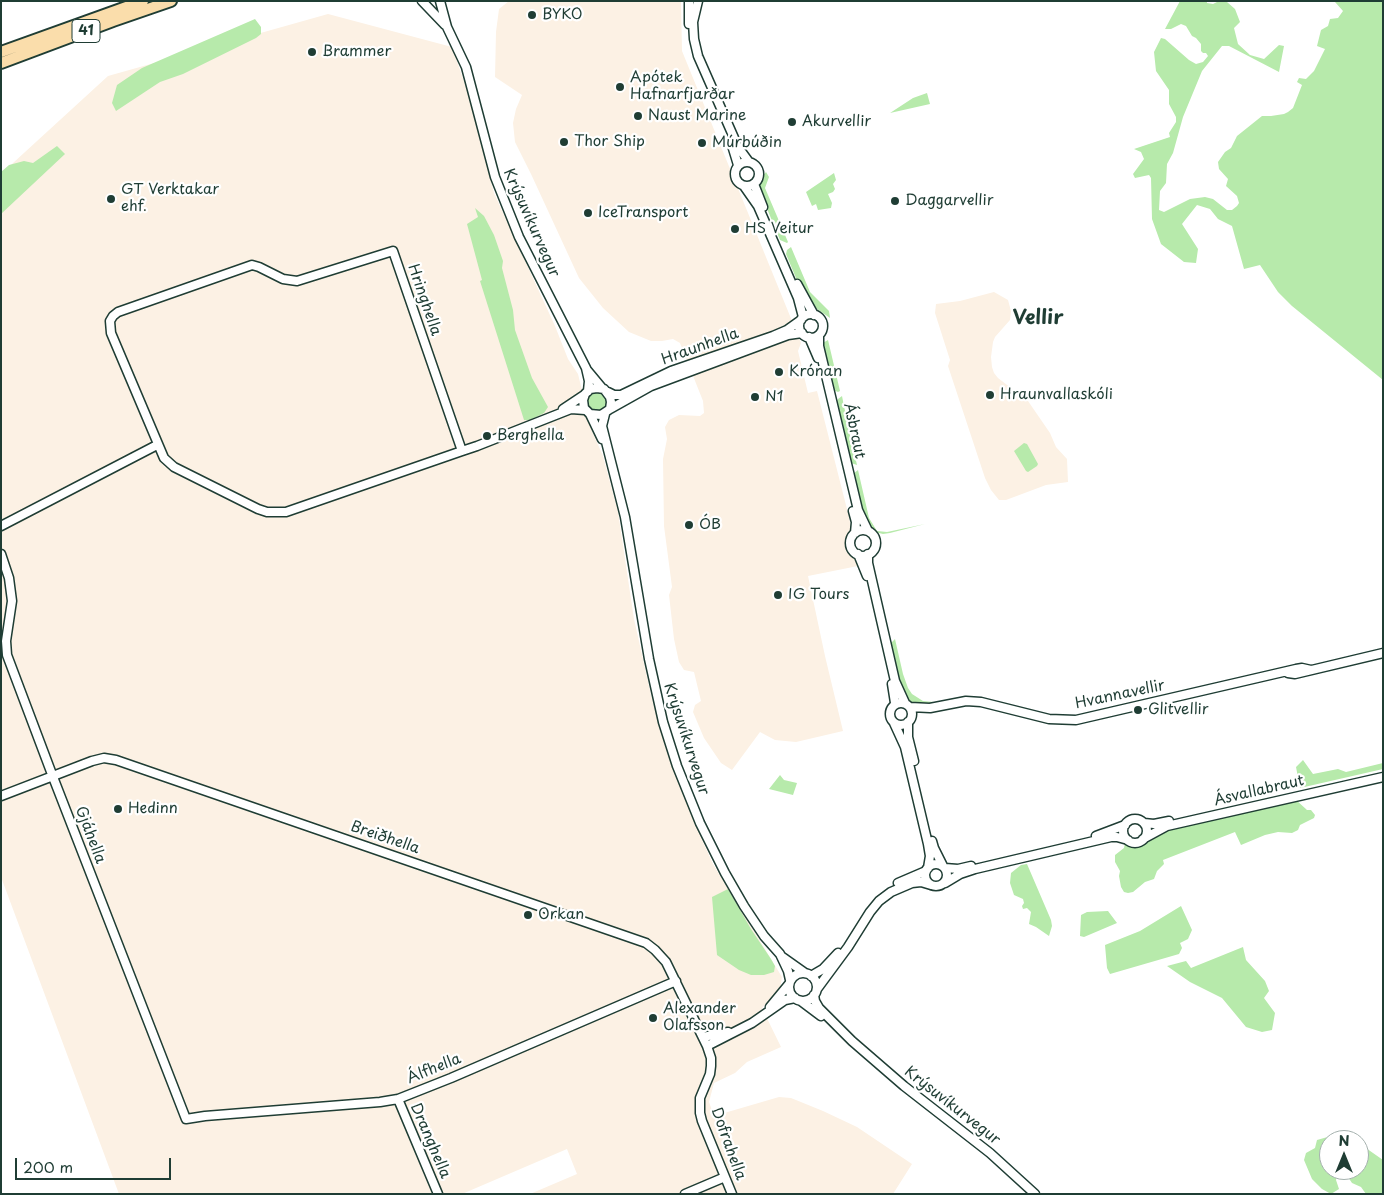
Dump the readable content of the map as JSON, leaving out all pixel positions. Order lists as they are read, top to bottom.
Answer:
{
  "streets": {
    "highway": ["41"],
    "street": [
      "Krýsuvíkurvegur",
      "Hringhella",
      "Hraunhella",
      "Ásbraut",
      "Hvannavellir",
      "Ásvallabraut",
      "Gjáhella",
      "Breiðhella",
      "Álfhella",
      "Dranghella",
      "Dofrahella"
    ]
  },
  "crossings": [
    ["Krýsuvíkurvegur", "Hraunhella"],
    ["Hraunhella", "Ásbraut"],
    ["Gjáhella", "Breiðhella"],
    ["Gjáhella", "Álfhella"],
    ["Breiðhella", "Álfhella"],
    ["Breiðhella", "Dofrahella"],
    ["Álfhella", "Dranghella"]
  ],
  "districts": ["Vellir"],
  "places": [
    "BYKO",
    "Brammer",
    "Apótek Hafnarfjarðar",
    "Naust Marine",
    "Akurvellir",
    "Thor Ship",
    "Múrbúðin",
    "GT Verktakar ehf.",
    "Daggarvellir",
    "IceTransport",
    "HS Veitur",
    "Krónan",
    "Hraunvallaskóli",
    "N1",
    "Berghella",
    "ÓB",
    "IG Tours",
    "Glitvellir",
    "Hedinn",
    "Orkan",
    "Alexander Olafsson"
  ],
  "scale_bar": "200 m",
  "north": "top"
}
